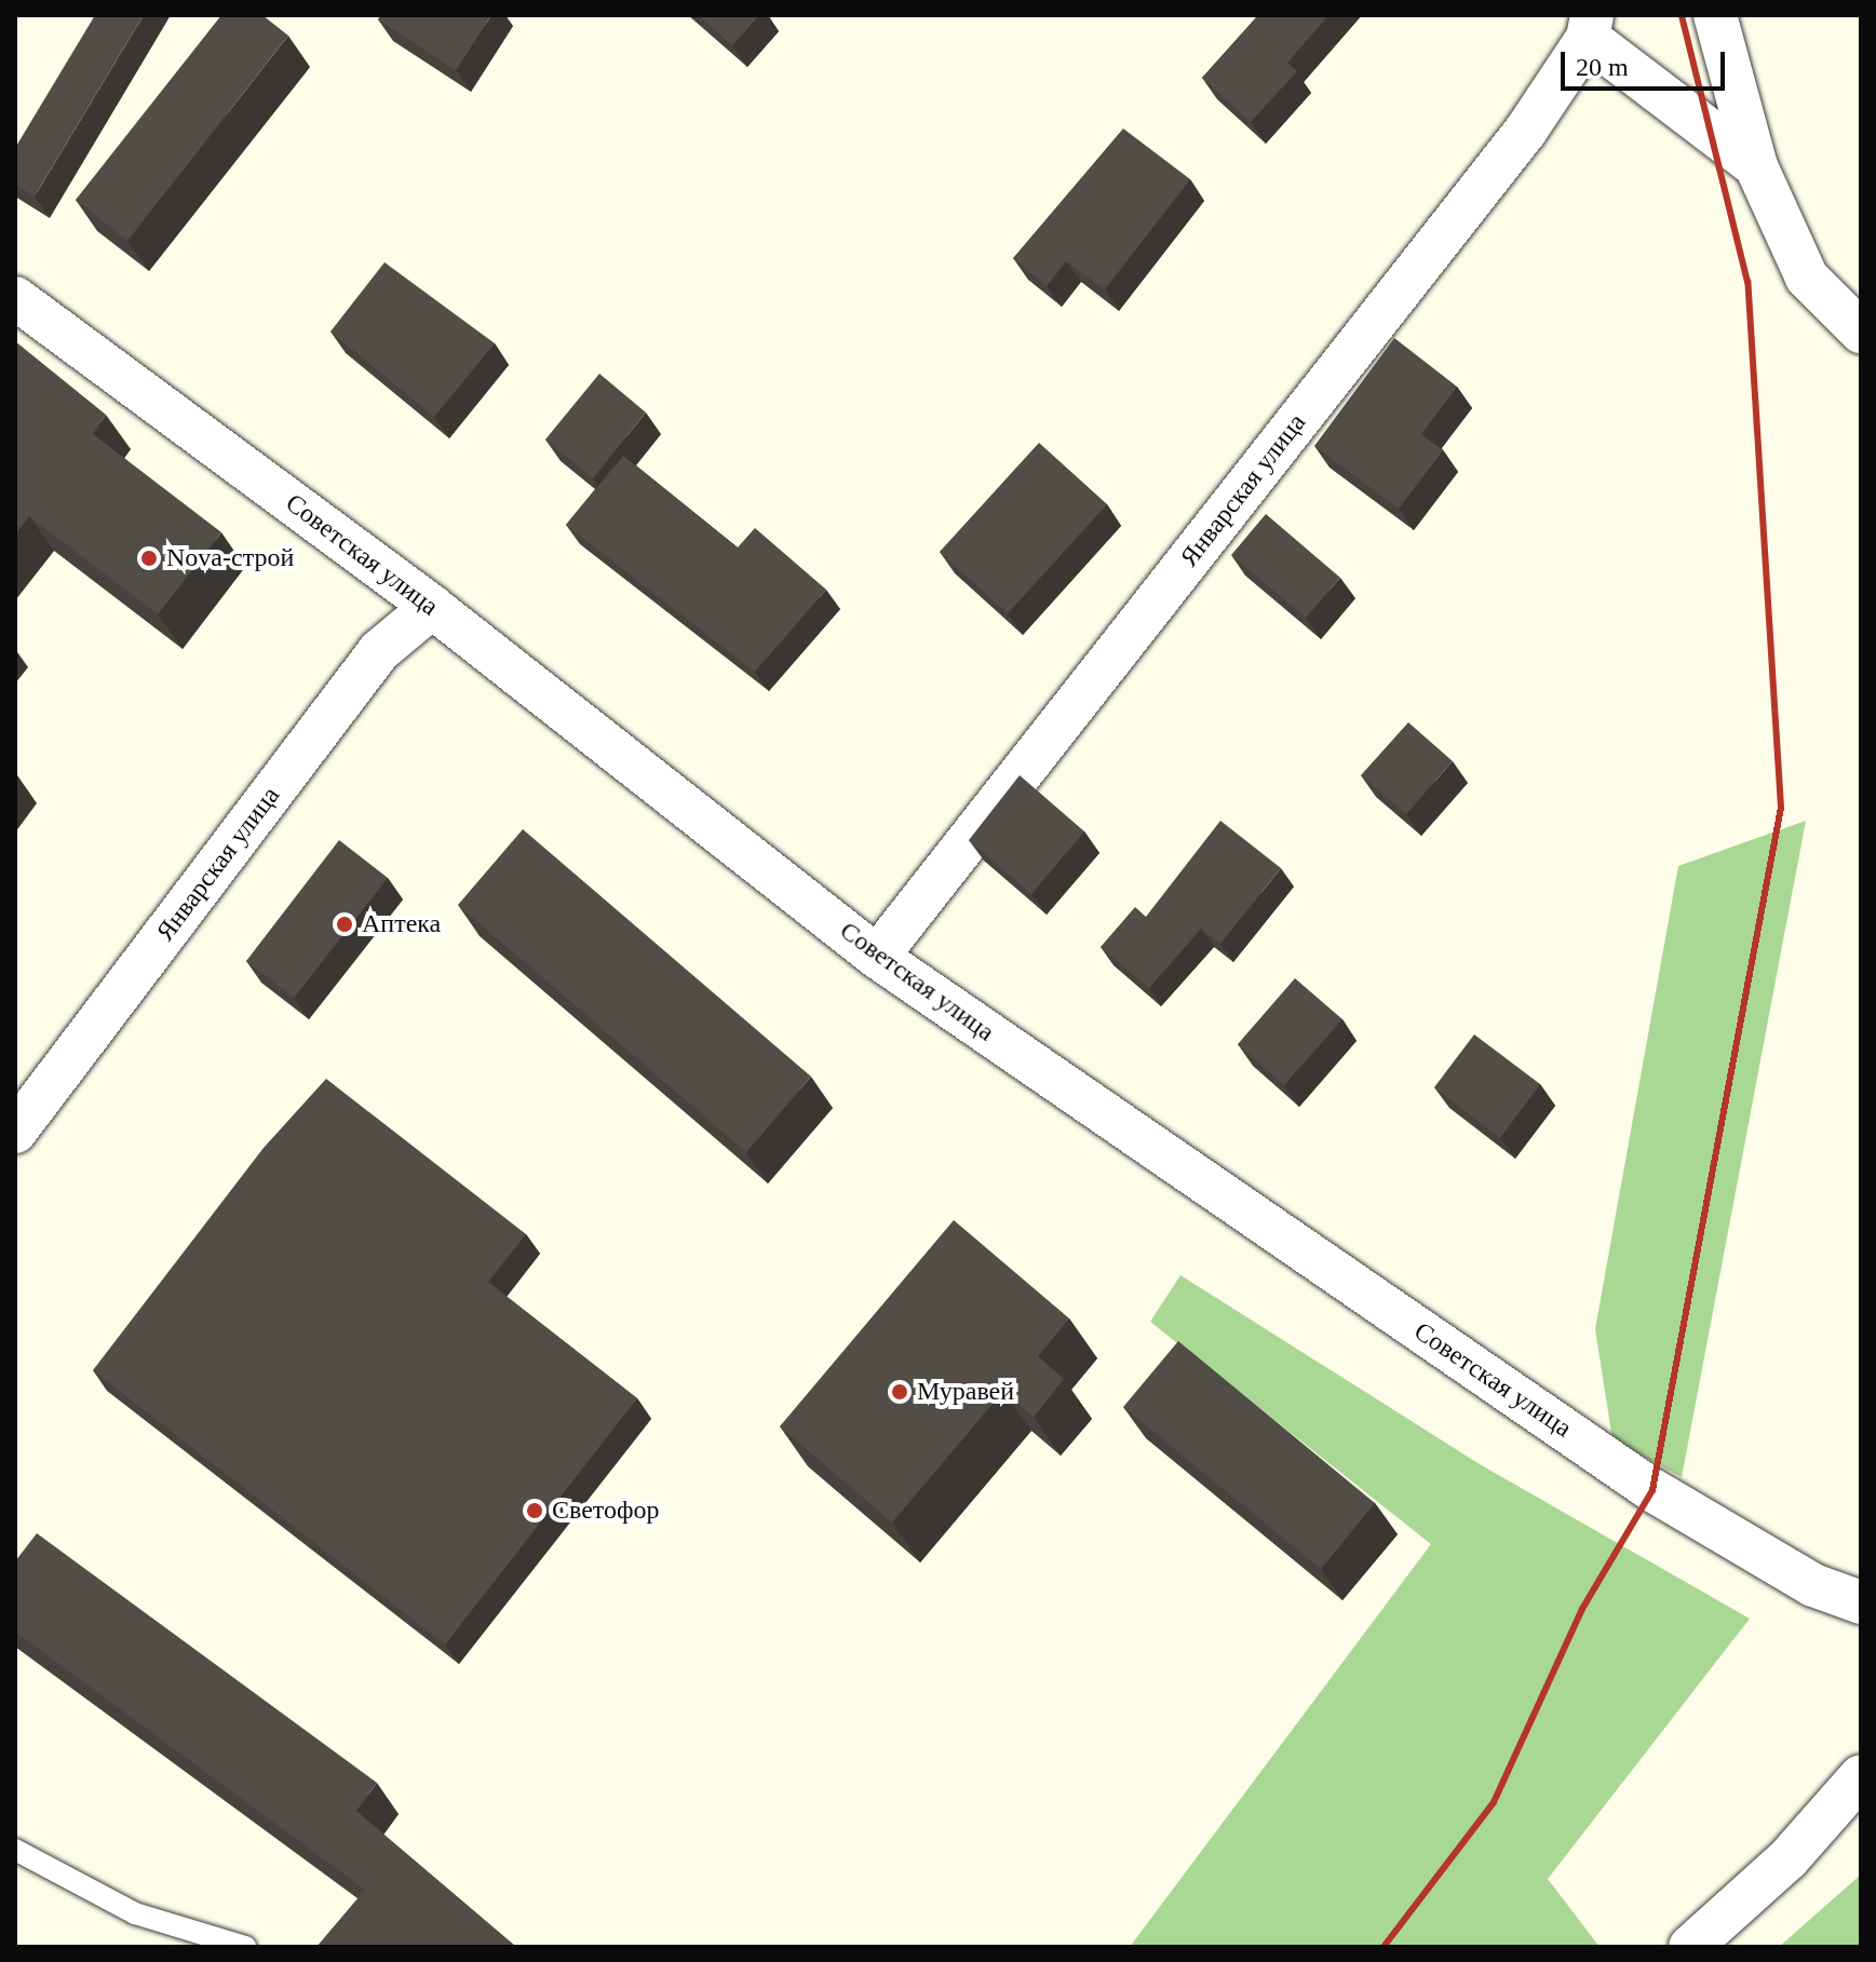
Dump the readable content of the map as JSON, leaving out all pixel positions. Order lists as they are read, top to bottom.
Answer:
{
  "streets": {
    "street": ["Январская улица", "Советская улица"]
  },
  "crossings": [
    ["Январская улица", "Советская улица"]
  ],
  "places": [
    "Nova-строй",
    "Аптека",
    "Муравей",
    "Светофор"
  ],
  "scale_bar": "20 m"
}
